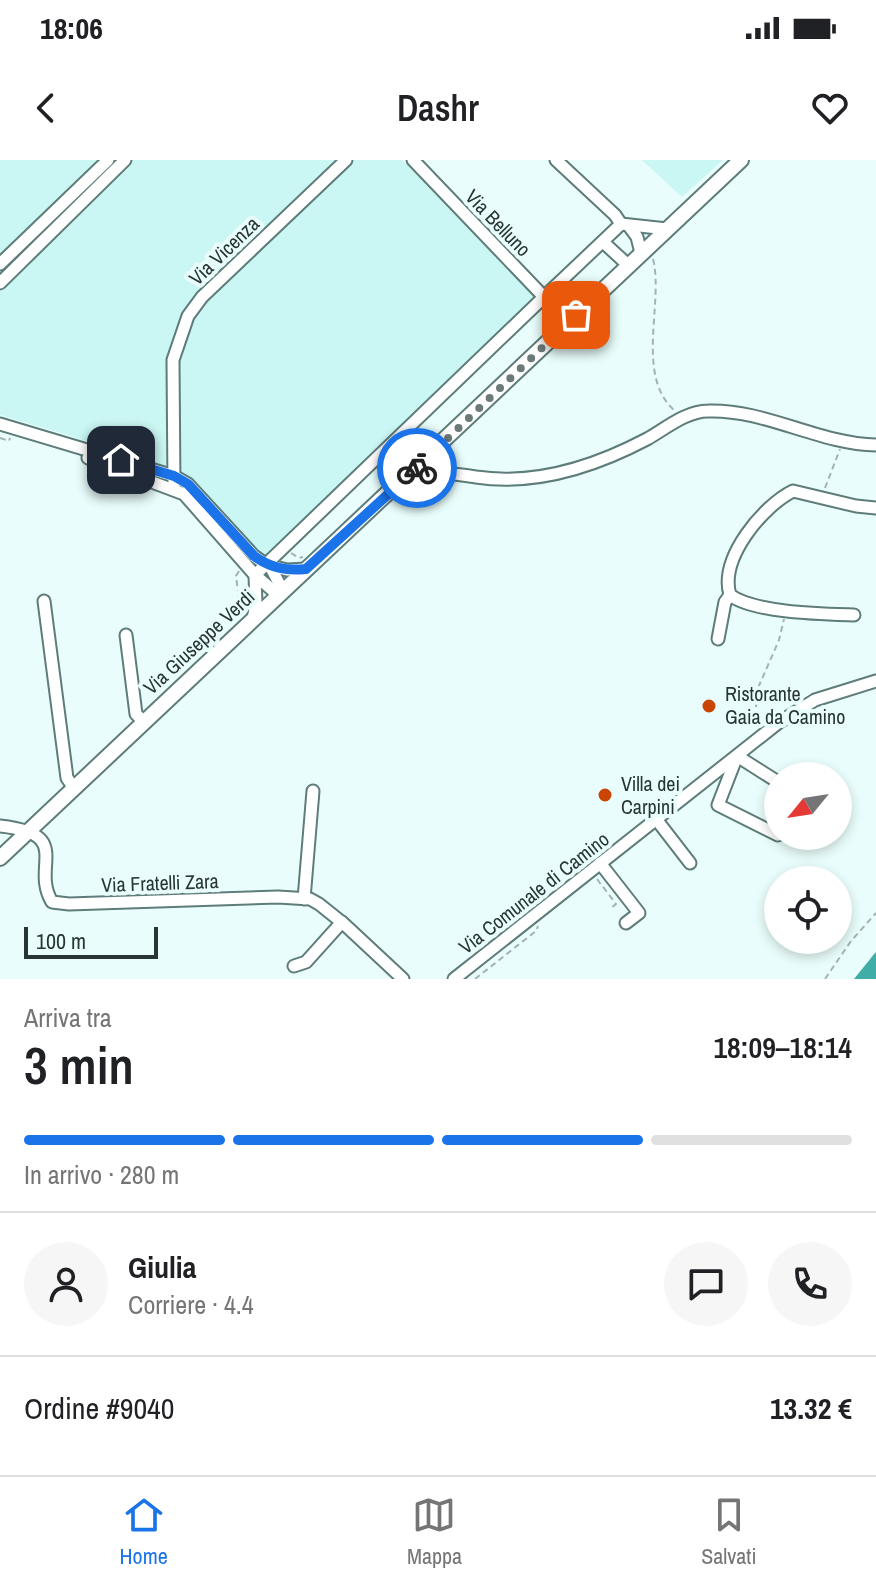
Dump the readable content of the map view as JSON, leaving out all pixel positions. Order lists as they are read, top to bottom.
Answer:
{
  "streets": {
    "main road": ["Via Giuseppe Verdi"],
    "street": [
      "Via Belluno",
      "Via Vicenza",
      "Via Fratelli Zara",
      "Via Comunale di Camino"
    ]
  },
  "crossings": [
    ["Via Giuseppe Verdi", "Via Fratelli Zara"]
  ],
  "places": ["Ristorante Gaia da Camino", "Villa dei Carpini"],
  "scale_bar": "100 m",
  "north": "bottom left",
  "page": {
    "status": "18:06",
    "header": "Dashr",
    "scale": "100 m",
    "heading": ["3 min", "Arriva tra", "18:09–18:14"],
    "panel": [
      "Giulia",
      "Corriere · 4.4",
      "Ordine #9040",
      "13.32 €"
    ],
    "bar": "In arrivo · 280 m",
    "tabs": ["Home", "Mappa", "Salvati"]
  }
}
